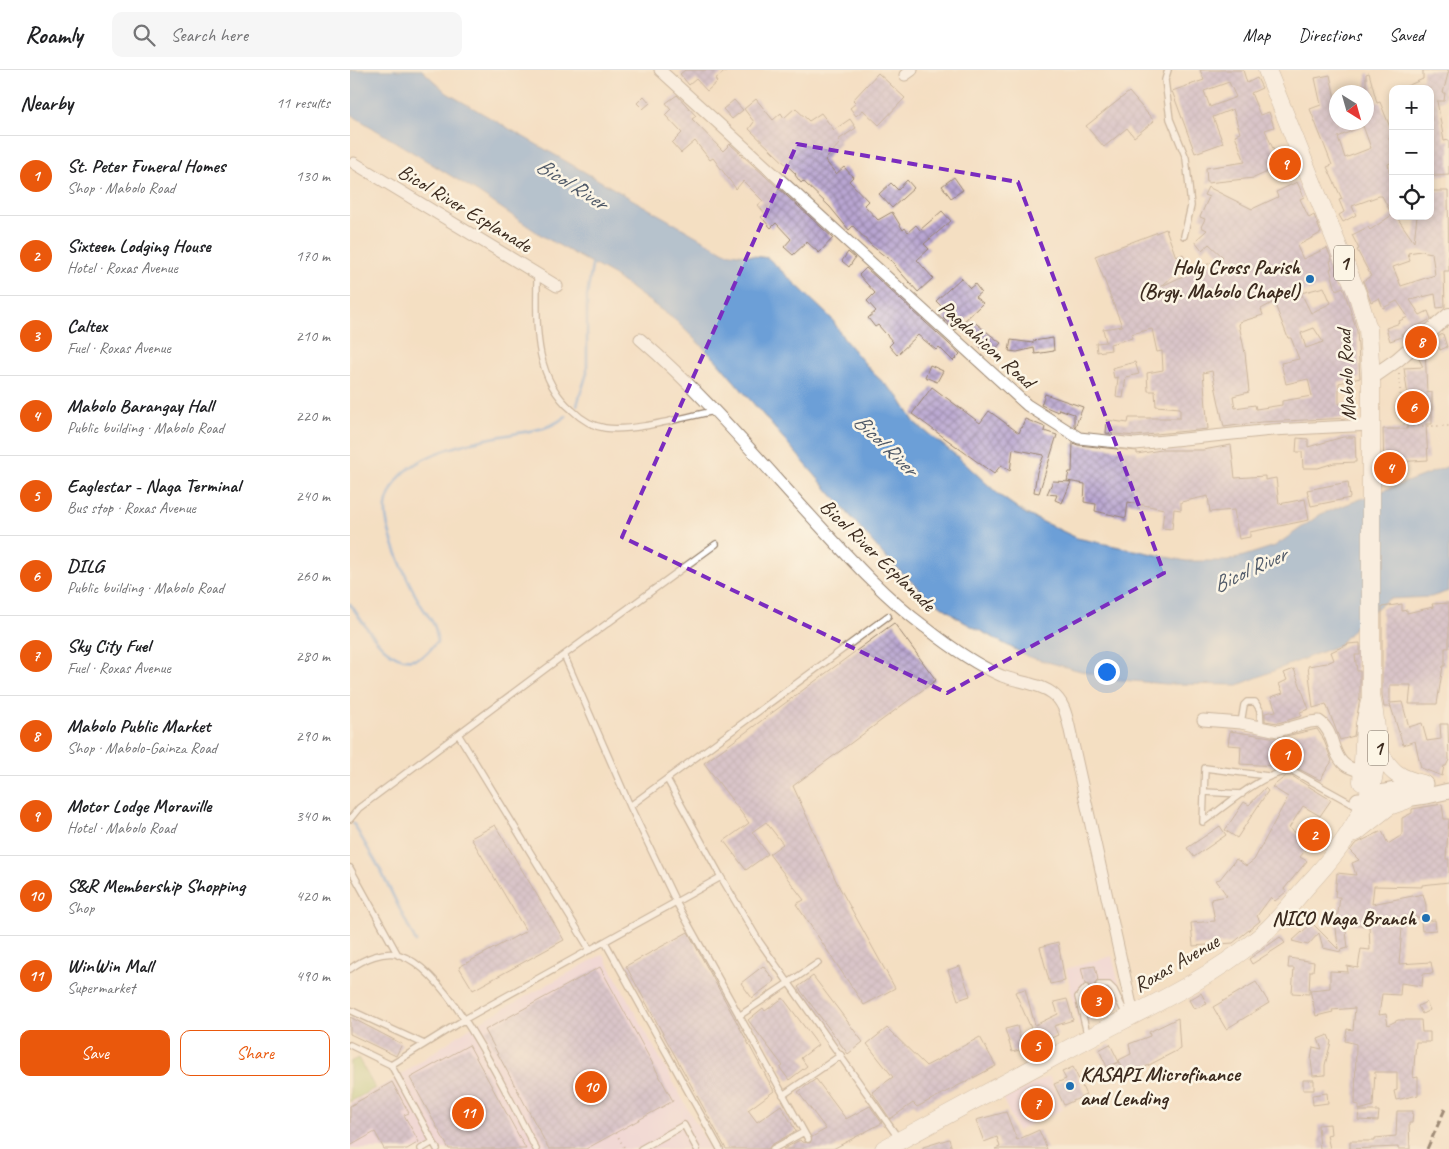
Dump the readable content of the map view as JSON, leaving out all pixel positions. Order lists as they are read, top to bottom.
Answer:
{
  "streets": {
    "highway": ["1", "Mabolo Road", "Roxas Avenue"],
    "street": ["Bicol River Esplanade", "Pagdahicon Road"]
  },
  "crossings": [
    ["Bicol River Esplanade", "Roxas Avenue"],
    ["Pagdahicon Road", "Mabolo Road"],
    ["Mabolo Road", "Roxas Avenue"]
  ],
  "water": ["Bicol River"],
  "places": ["Holy Cross Parish (Brgy. Mabolo Chapel)", "NICO Naga Branch", "KASAPI Microfinance and Lending"],
  "north": "bottom right",
  "page": {
    "header": "Roamly",
    "search": "Search here",
    "nav": ["Map", "Directions", "Saved"],
    "heading": ["Nearby", "11 results"],
    "map_buttons": ["+", "−"],
    "list": [
      {
        "mark": "1",
        "name": "St. Peter Funeral Homes",
        "note": "Shop · Mabolo Road",
        "value": "130 m"
      },
      {
        "mark": "2",
        "name": "Sixteen Lodging House",
        "note": "Hotel · Roxas Avenue",
        "value": "170 m"
      },
      {
        "mark": "3",
        "name": "Caltex",
        "note": "Fuel · Roxas Avenue",
        "value": "210 m"
      },
      {
        "mark": "4",
        "name": "Mabolo Barangay Hall",
        "note": "Public building · Mabolo Road",
        "value": "220 m"
      },
      {
        "mark": "5",
        "name": "Eaglestar - Naga Terminal",
        "note": "Bus stop · Roxas Avenue",
        "value": "240 m"
      },
      {
        "mark": "6",
        "name": "DILG",
        "note": "Public building · Mabolo Road",
        "value": "260 m"
      },
      {
        "mark": "7",
        "name": "Sky City Fuel",
        "note": "Fuel · Roxas Avenue",
        "value": "280 m"
      },
      {
        "mark": "8",
        "name": "Mabolo Public Market",
        "note": "Shop · Mabolo-Gainza Road",
        "value": "290 m"
      },
      {
        "mark": "9",
        "name": "Motor Lodge Moraville",
        "note": "Hotel · Mabolo Road",
        "value": "340 m"
      },
      {
        "mark": "10",
        "name": "S&R Membership Shopping",
        "note": "Shop",
        "value": "420 m"
      },
      {
        "mark": "11",
        "name": "WinWin Mall",
        "note": "Supermarket",
        "value": "490 m"
      }
    ],
    "pins": [
      "9",
      "8",
      "6",
      "4",
      "1",
      "2",
      "3",
      "5",
      "10",
      "7",
      "11"
    ],
    "buttons": ["Save", "Share"]
  }
}
